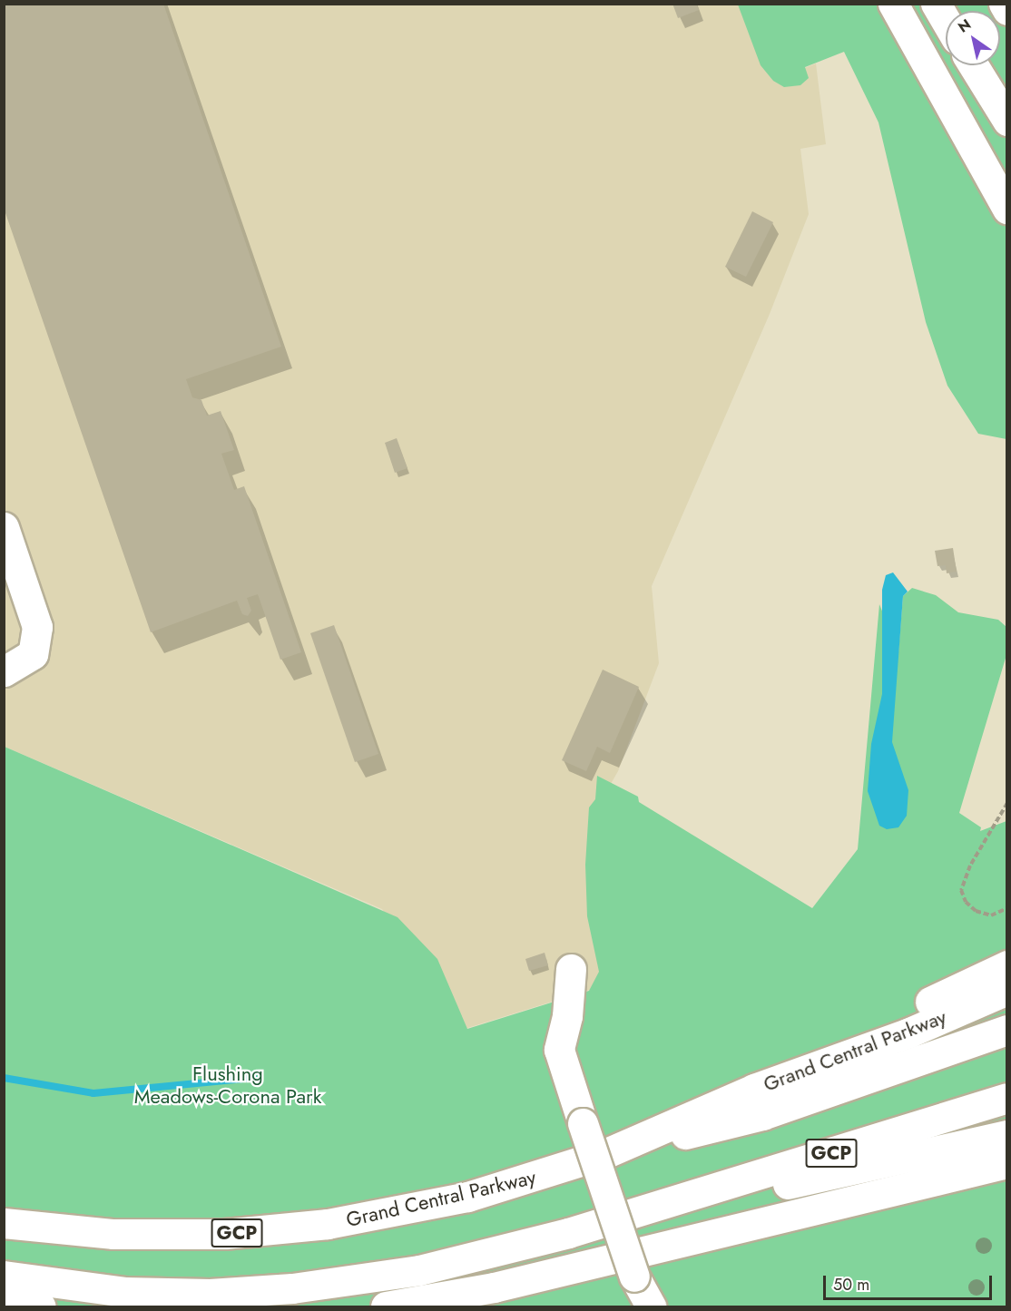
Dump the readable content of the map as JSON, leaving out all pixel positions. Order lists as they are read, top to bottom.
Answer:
{
  "streets": {
    "main road": ["Grand Central Parkway", "GCP"]
  },
  "parks": ["Flushing Meadows-Corona Park"],
  "scale_bar": "50 m",
  "north": "top left"
}
